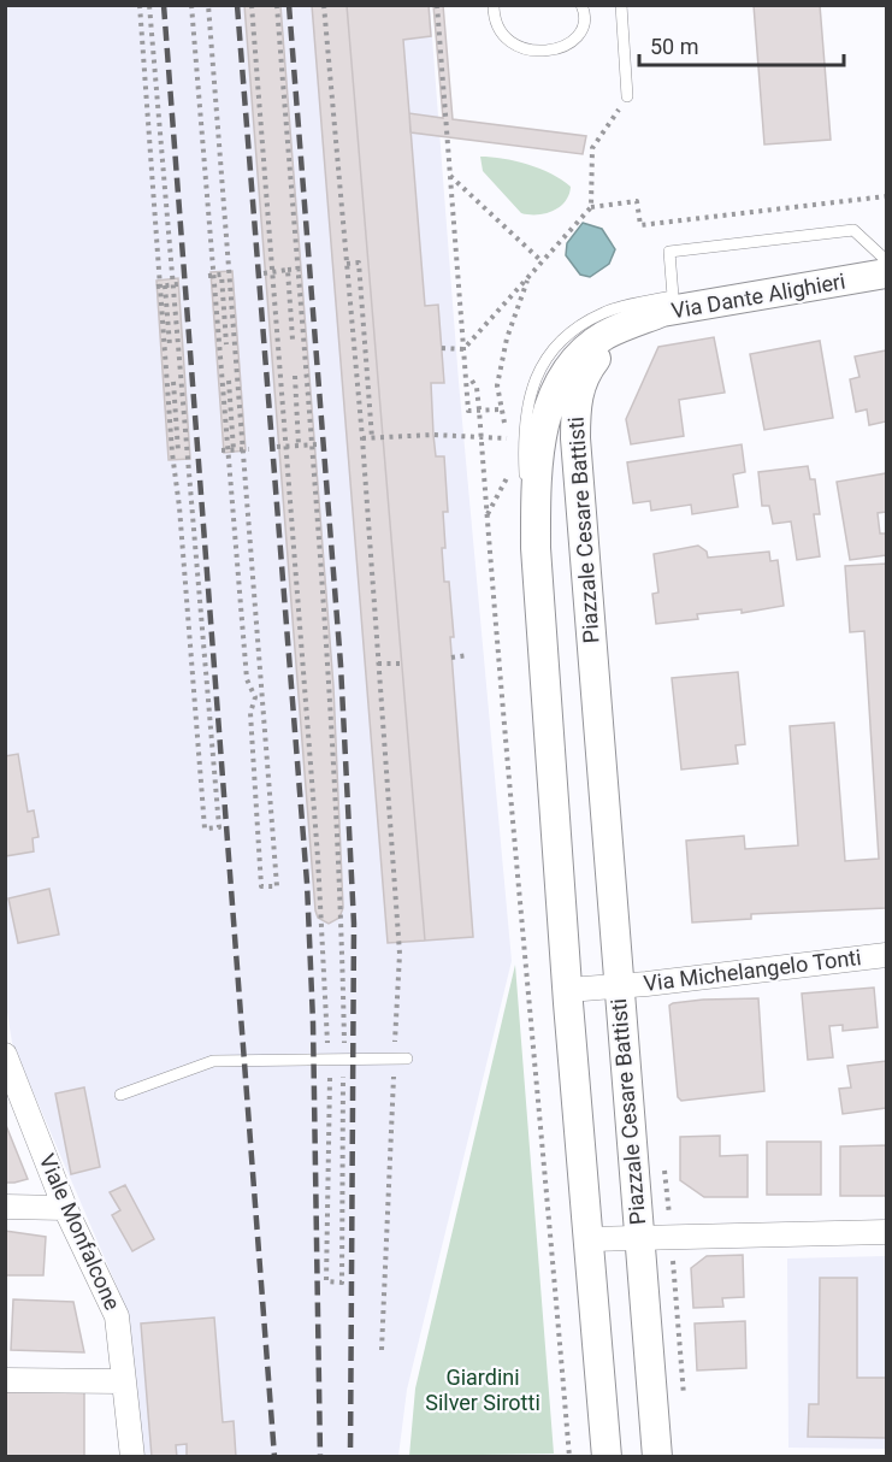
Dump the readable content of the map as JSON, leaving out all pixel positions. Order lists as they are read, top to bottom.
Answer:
{
  "streets": {
    "street": [
      "Via Dante Alighieri",
      "Piazzale Cesare Battisti",
      "Via Michelangelo Tonti",
      "Viale Monfalcone"
    ]
  },
  "crossings": [
    ["Via Dante Alighieri", "Piazzale Cesare Battisti"],
    ["Piazzale Cesare Battisti", "Via Michelangelo Tonti"]
  ],
  "parks": ["Giardini Silver Sirotti"],
  "scale_bar": "50 m"
}
